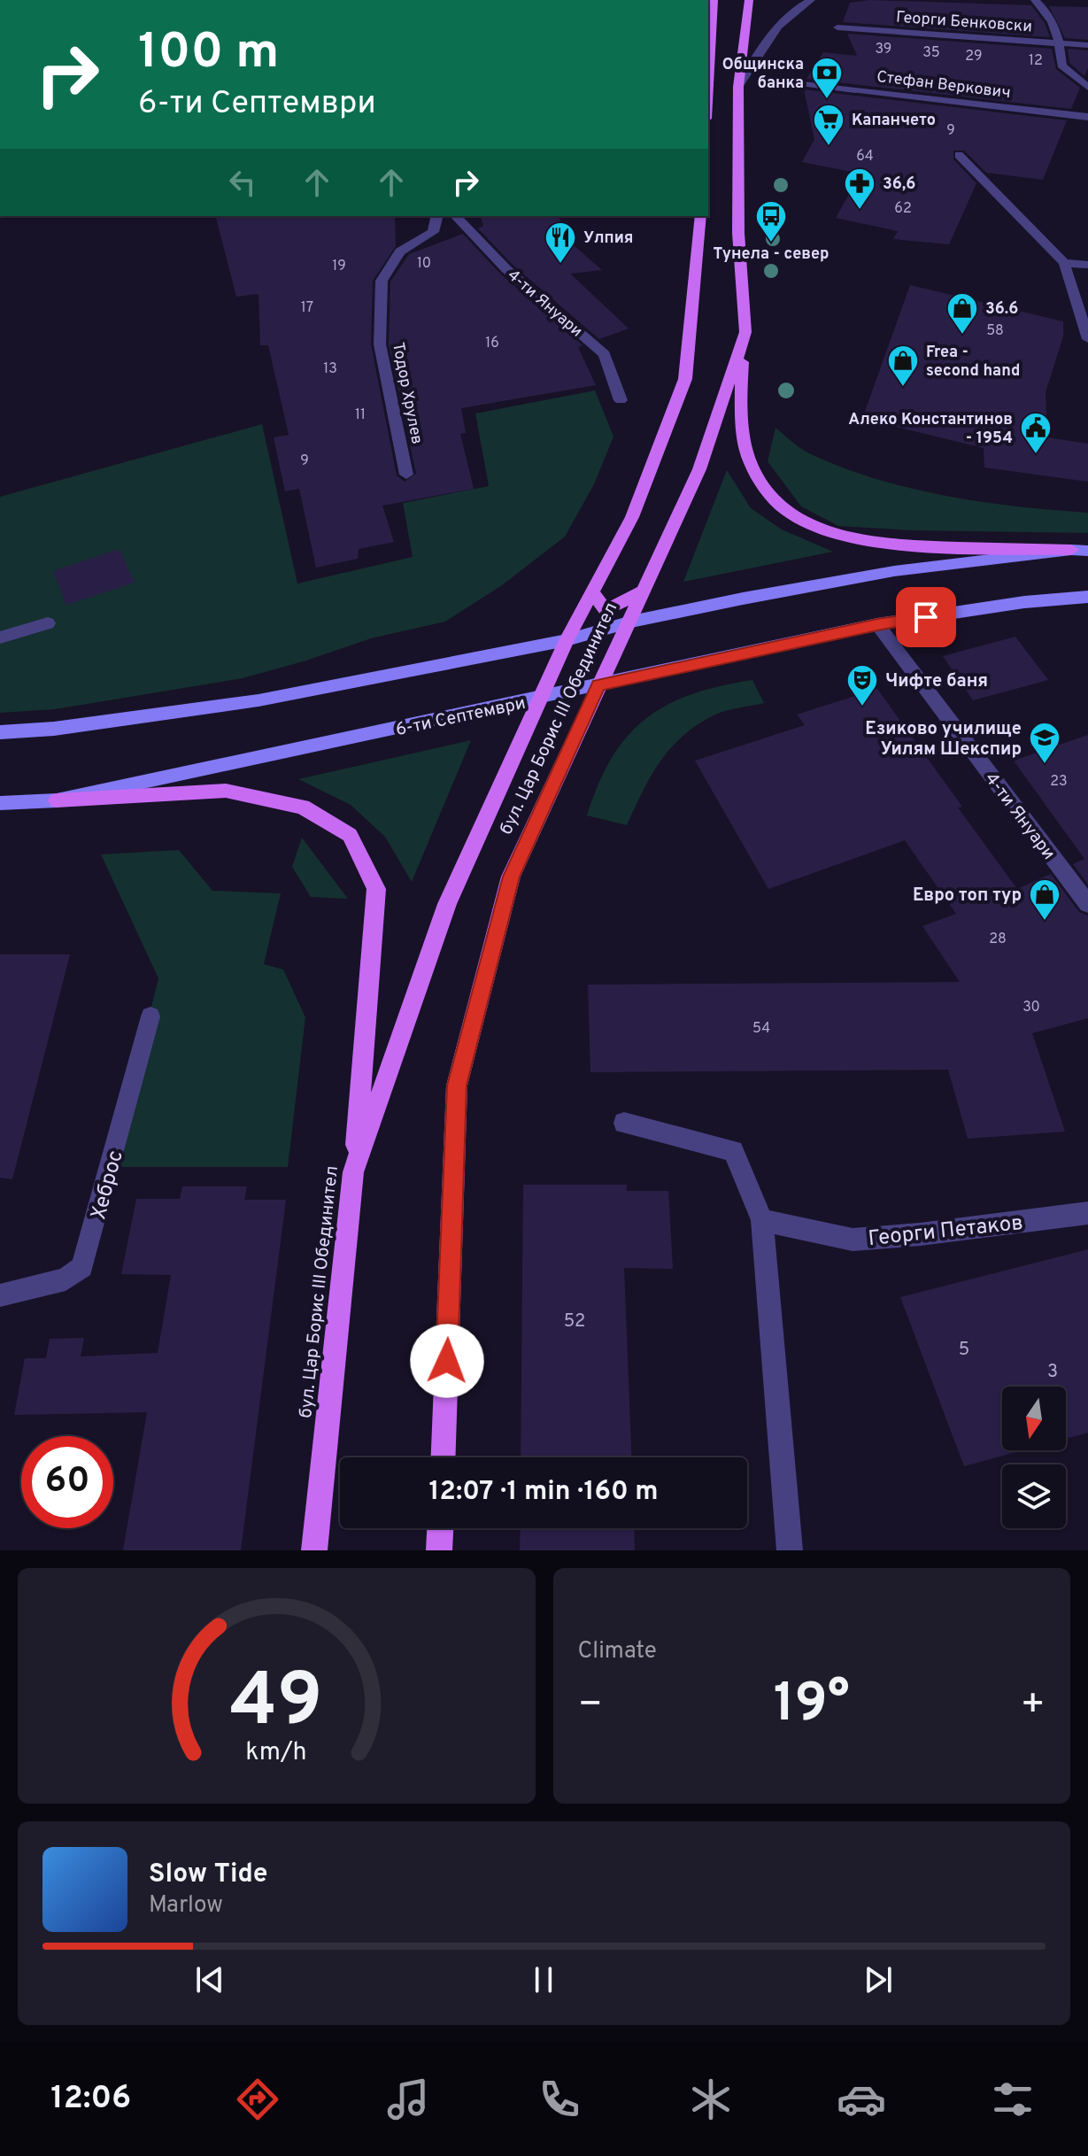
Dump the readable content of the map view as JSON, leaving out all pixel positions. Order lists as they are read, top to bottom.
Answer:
{
  "streets": {
    "main road": ["6-ти Септември", "бул. Цар Борис III Обединител"],
    "street": [
      "Георги Бенковски",
      "Стефан Веркович",
      "4-ти Януари",
      "Тодор Хрулев",
      "Хеброс",
      "Георги Петаков"
    ]
  },
  "crossings": [
    ["4-ти Януари", "6-ти Септември"],
    ["6-ти Септември", "бул. Цар Борис III Обединител"]
  ],
  "places": {
    "bank": ["Общинска банка"],
    "supermarket": ["Капанчето"],
    "pharmacy": ["36,6"],
    "bus stop": ["Тунела - север"],
    "restaurant": ["Улпия"],
    "shop": ["36.6", "Frea - second hand", "Евро топ тур"],
    "public building": ["Алеко Константинов - 1954"],
    "theatre": ["Чифте баня"],
    "school or university": ["Езиково училище Уилям Шекспир"]
  },
  "house_numbers": [
    "39",
    "35",
    "29",
    "12",
    "9",
    "64",
    "62",
    "10",
    "19",
    "17",
    "58",
    "16",
    "13",
    "11",
    "9",
    "23",
    "28",
    "30",
    "54",
    "52",
    "5",
    "3"
  ],
  "north": "bottom",
  "page": {
    "turn": ["100 m", "6-ти Септември"],
    "limit": "60",
    "trip": "12:07 · 1 min · 160 m",
    "tile": "Climate",
    "heat": ["−", "19°", "+"],
    "song": ["Slow Tide", "Marlow"],
    "tabs": "12:06",
    "gauge": ["49", "km/h"]
  }
}
